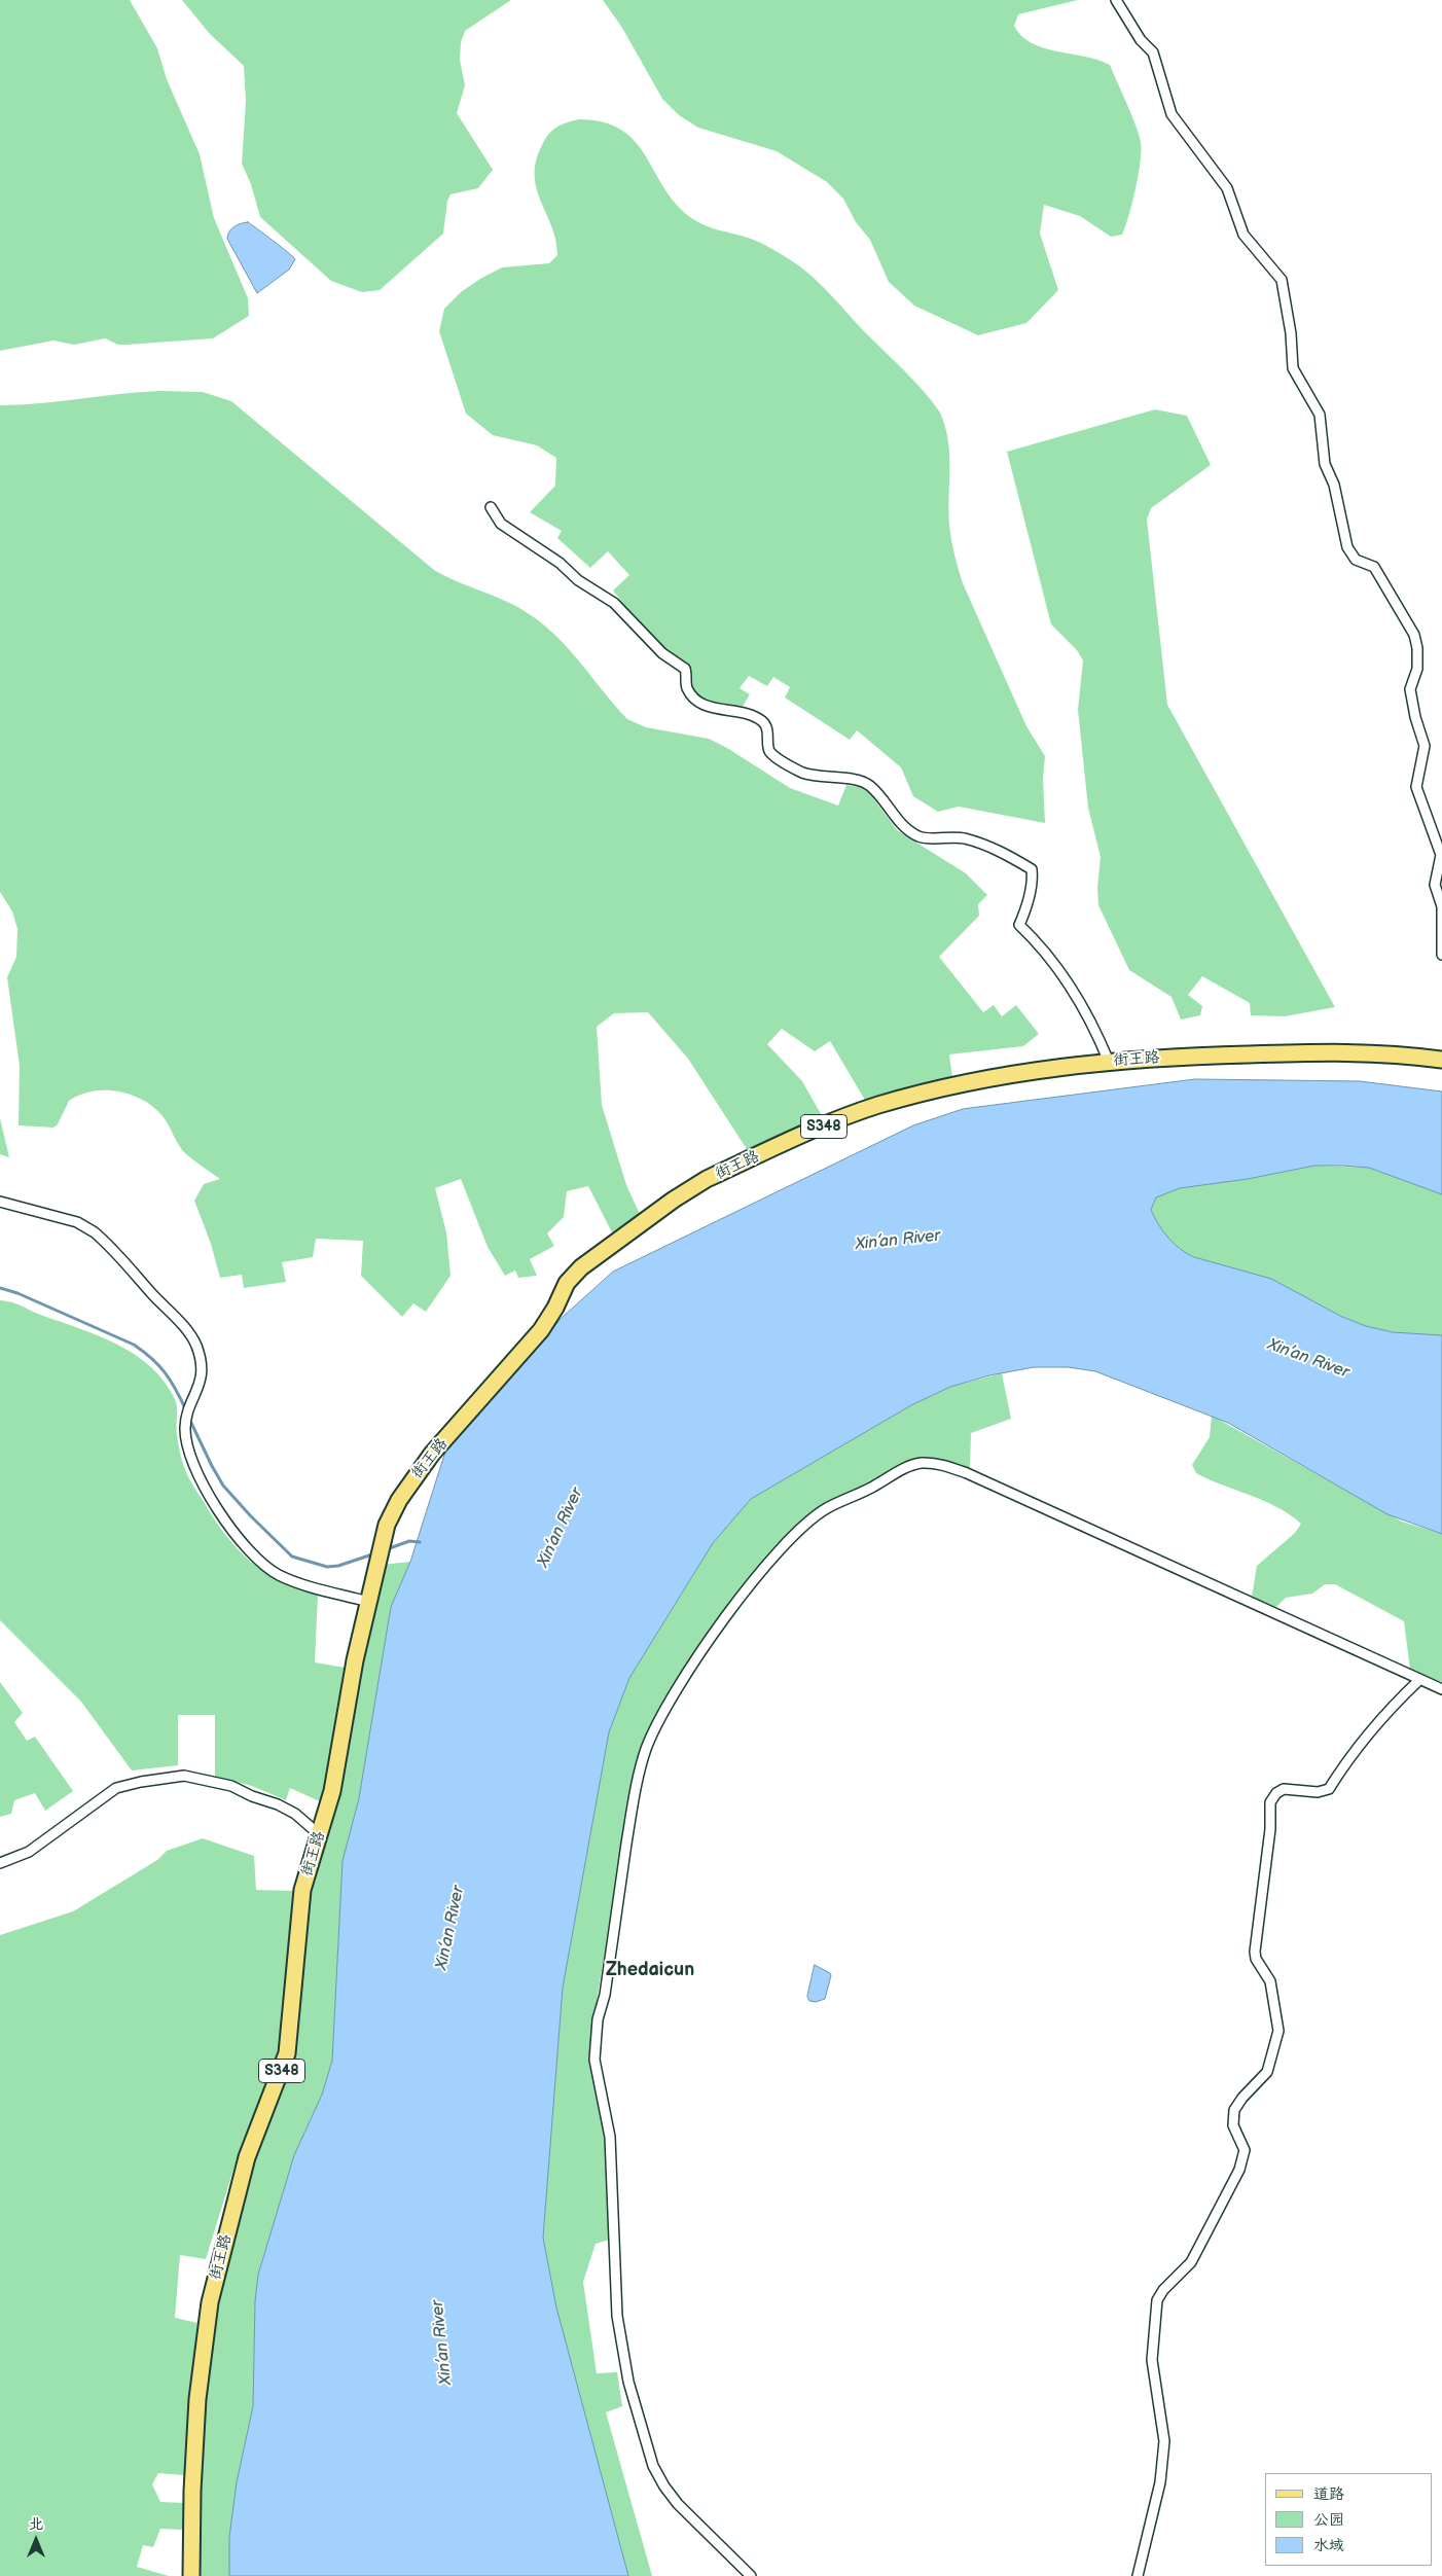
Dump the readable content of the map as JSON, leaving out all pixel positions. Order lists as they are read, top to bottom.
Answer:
{
  "streets": {
    "main road": ["街王路", "S348"]
  },
  "districts": ["Zhedaicun"],
  "water": ["Xin’an River"],
  "legend": ["道路", "公园", "水域"],
  "north": "top"
}
